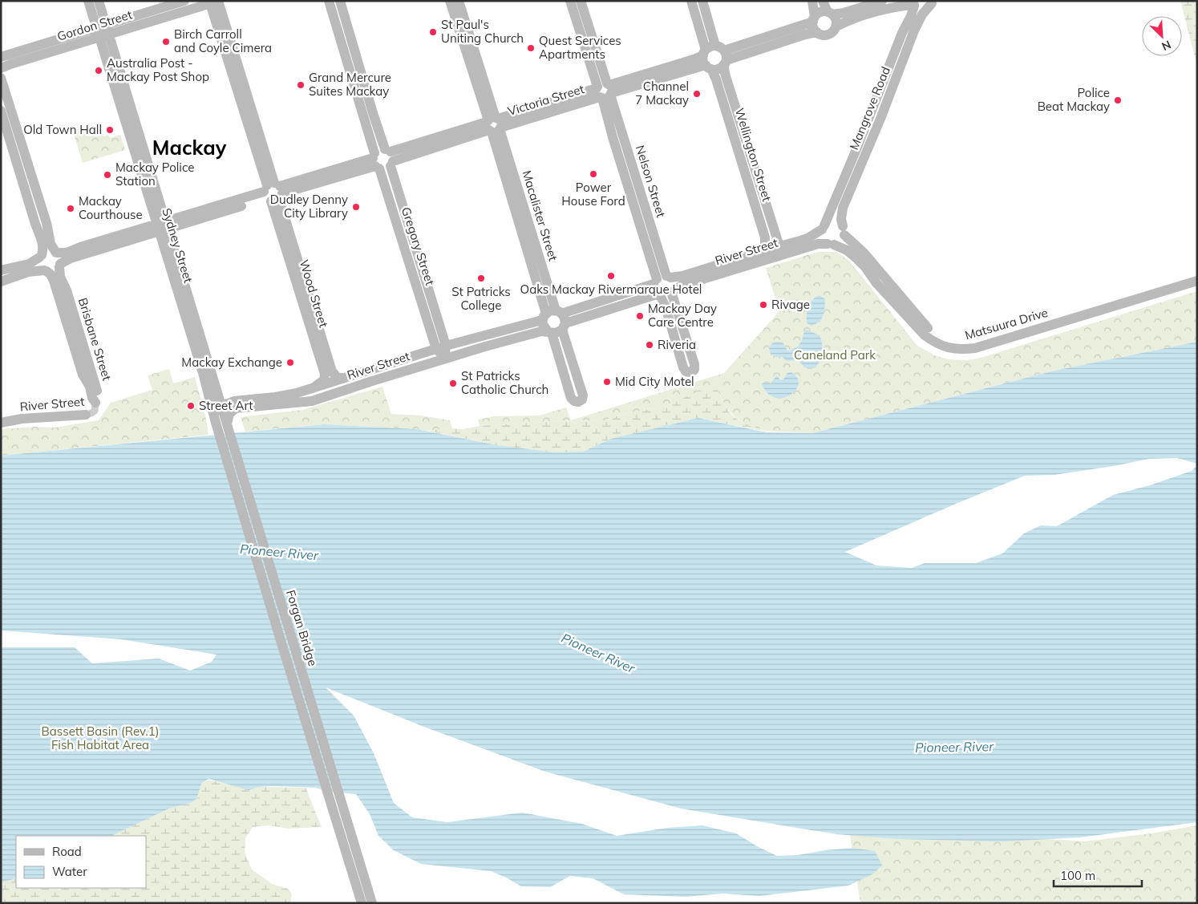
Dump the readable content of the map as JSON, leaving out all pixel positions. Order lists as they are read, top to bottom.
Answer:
{
  "streets": {
    "street": [
      "Gordon Street",
      "Victoria Street",
      "Mangrove Road",
      "Wellington Street",
      "Nelson Street",
      "Macalister Street",
      "Sydney Street",
      "Gregory Street",
      "River Street",
      "Wood Street",
      "Matsuura Drive",
      "Brisbane Street",
      "Forgan Bridge"
    ]
  },
  "crossings": [
    ["Gordon Street", "Sydney Street"],
    ["Gordon Street", "Wood Street"],
    ["Victoria Street", "Wellington Street"],
    ["Victoria Street", "Nelson Street"],
    ["Victoria Street", "Macalister Street"],
    ["Victoria Street", "Gregory Street"],
    ["Mangrove Road", "River Street"],
    ["Mangrove Road", "Matsuura Drive"],
    ["Wellington Street", "River Street"],
    ["Nelson Street", "River Street"],
    ["Macalister Street", "River Street"],
    ["Sydney Street", "River Street"],
    ["Sydney Street", "Forgan Bridge"],
    ["Gregory Street", "River Street"],
    ["River Street", "Wood Street"],
    ["River Street", "Matsuura Drive"],
    ["River Street", "Brisbane Street"],
    ["River Street", "Forgan Bridge"]
  ],
  "districts": ["Mackay"],
  "water": ["Pioneer River"],
  "parks": ["Caneland Park", "Bassett Basin (Rev.1) Fish Habitat Area"],
  "places": [
    "St Paul's Uniting Church",
    "Birch Carroll and Coyle Cimera",
    "Quest Services Apartments",
    "Australia Post - Mackay Post Shop",
    "Grand Mercure Suites Mackay",
    "Channel 7 Mackay",
    "Police Beat Mackay",
    "Old Town Hall",
    "Power House Ford",
    "Mackay Police Station",
    "Dudley Denny City Library",
    "Mackay Courthouse",
    "Oaks Mackay Rivermarque Hotel",
    "St Patricks College",
    "Rivage",
    "Mackay Day Care Centre",
    "Riveria",
    "Mackay Exchange",
    "Mid City Motel",
    "St Patricks Catholic Church",
    "Street Art"
  ],
  "legend": ["Road", "Water"],
  "scale_bar": "100 m",
  "north": "bottom right"
}
